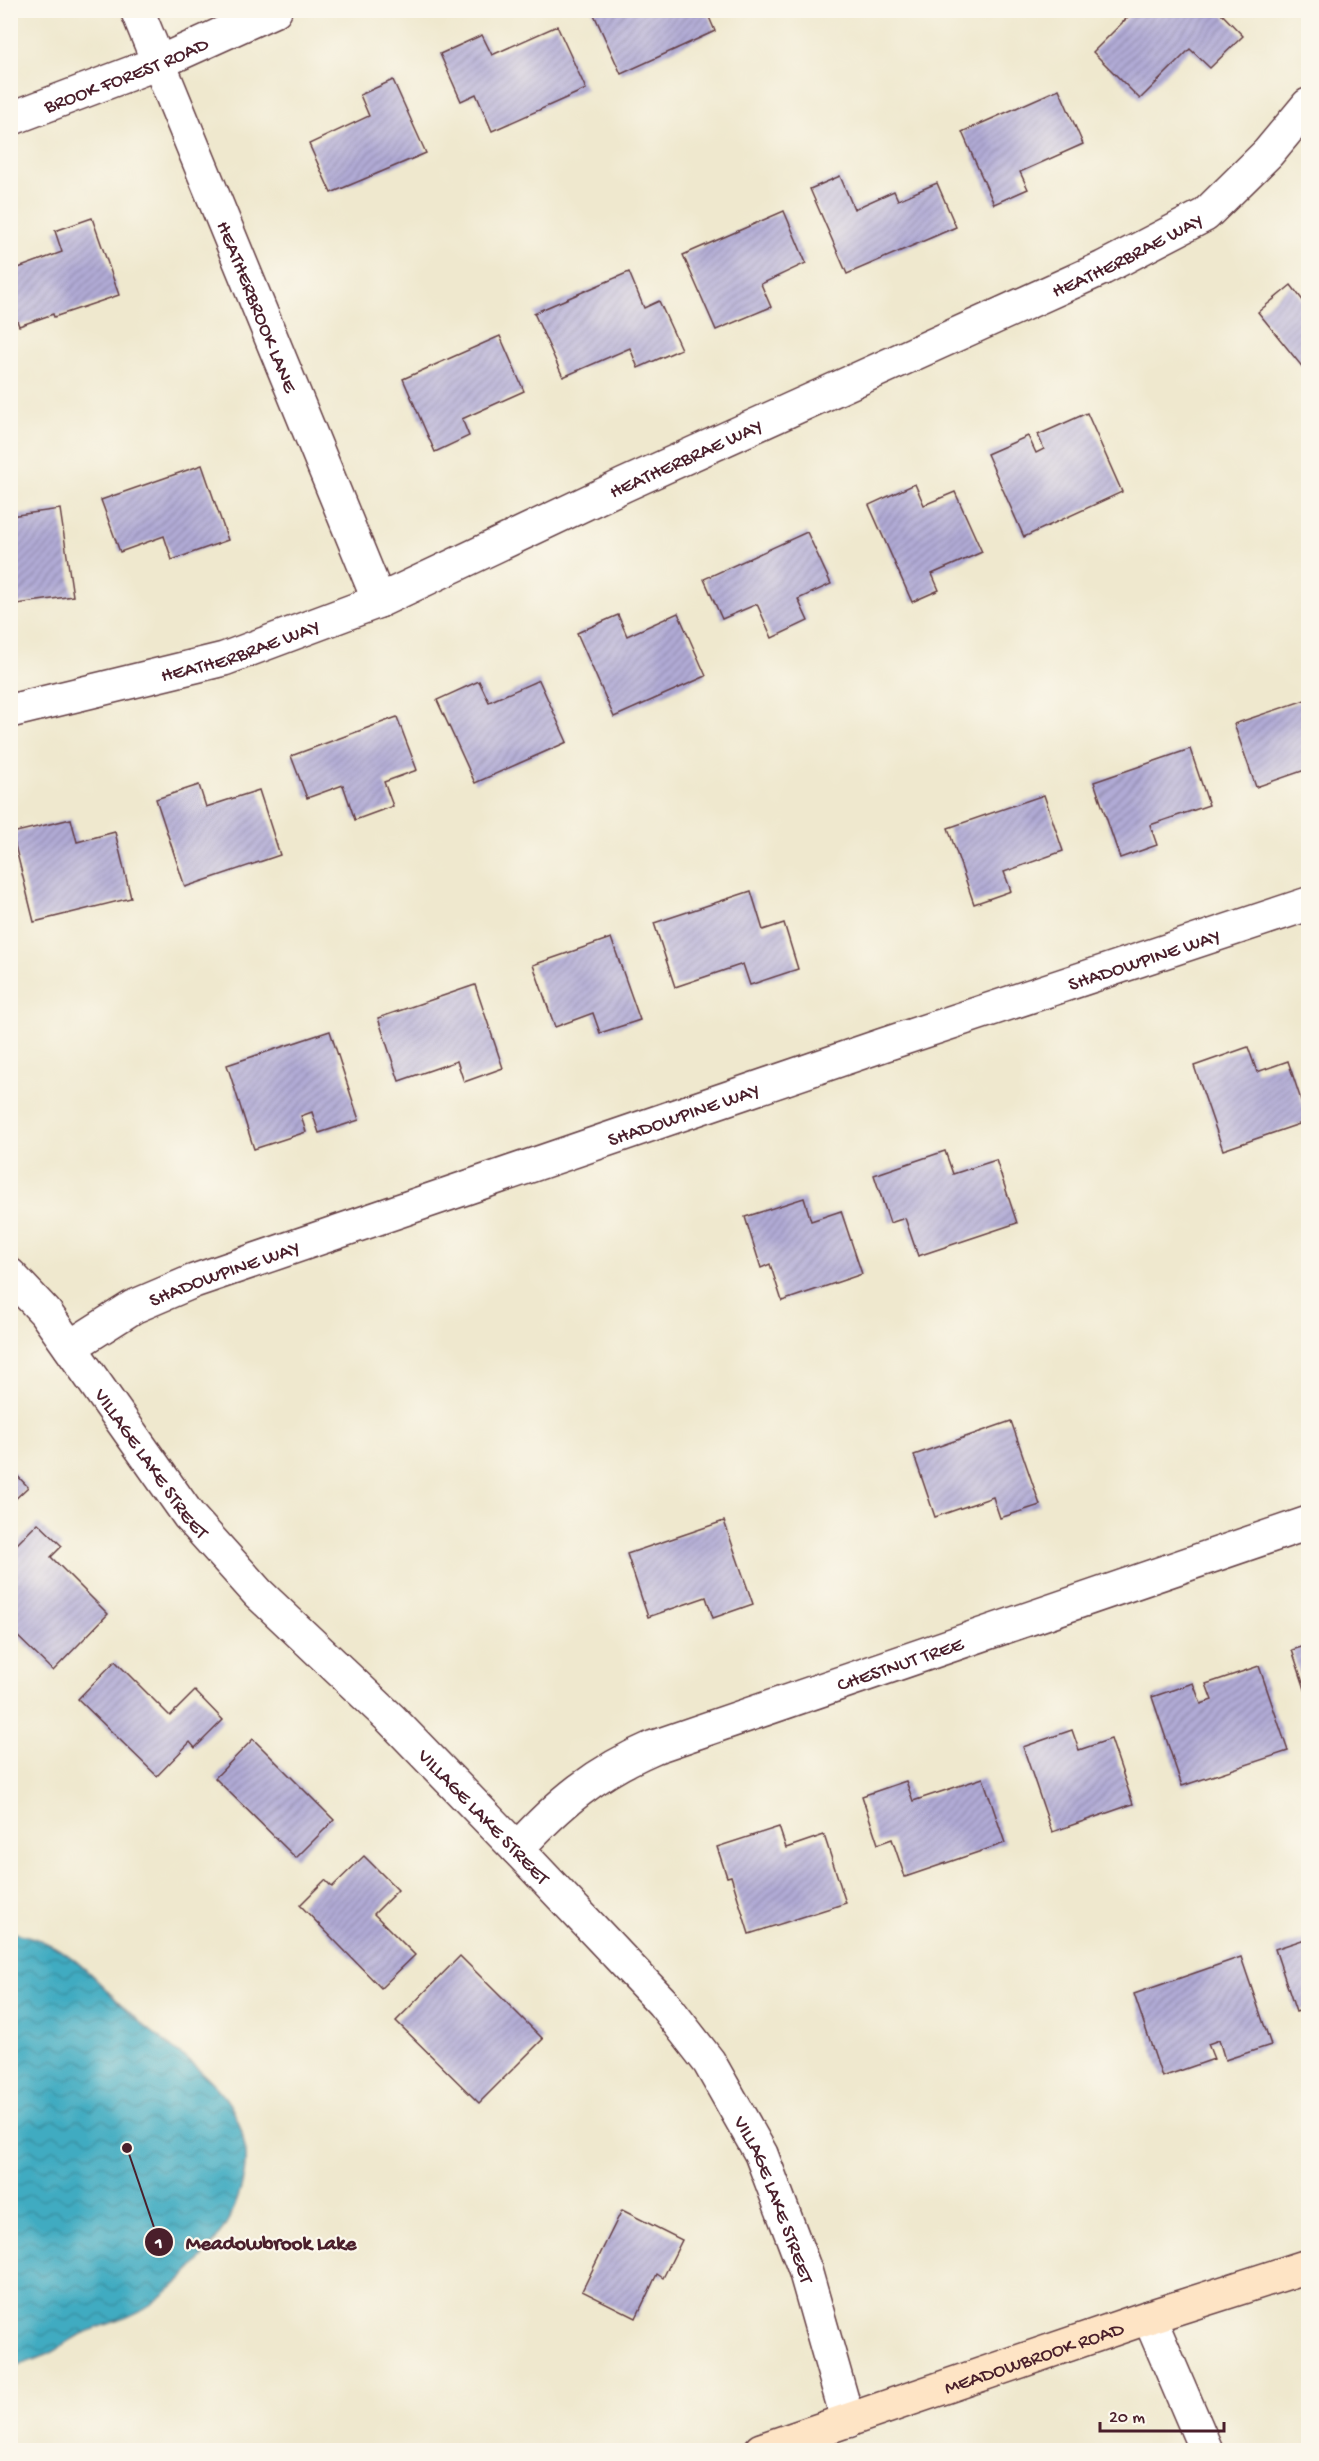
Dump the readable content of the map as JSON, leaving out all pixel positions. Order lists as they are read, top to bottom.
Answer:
{
  "streets": {
    "street": [
      "BROOK FOREST ROAD",
      "HEATHERBRAE WAY",
      "HEATHERBROOK LANE",
      "SHADOWPINE WAY",
      "VILLAGE LAKE STREET",
      "CHESTNUT TREE",
      "MEADOWBROOK ROAD"
    ]
  },
  "crossings": [
    ["BROOK FOREST ROAD", "HEATHERBROOK LANE"],
    ["HEATHERBRAE WAY", "HEATHERBROOK LANE"],
    ["SHADOWPINE WAY", "VILLAGE LAKE STREET"],
    ["VILLAGE LAKE STREET", "CHESTNUT TREE"],
    ["VILLAGE LAKE STREET", "MEADOWBROOK ROAD"]
  ],
  "places": ["Meadowbrook Lake"],
  "scale_bar": "20 m"
}
